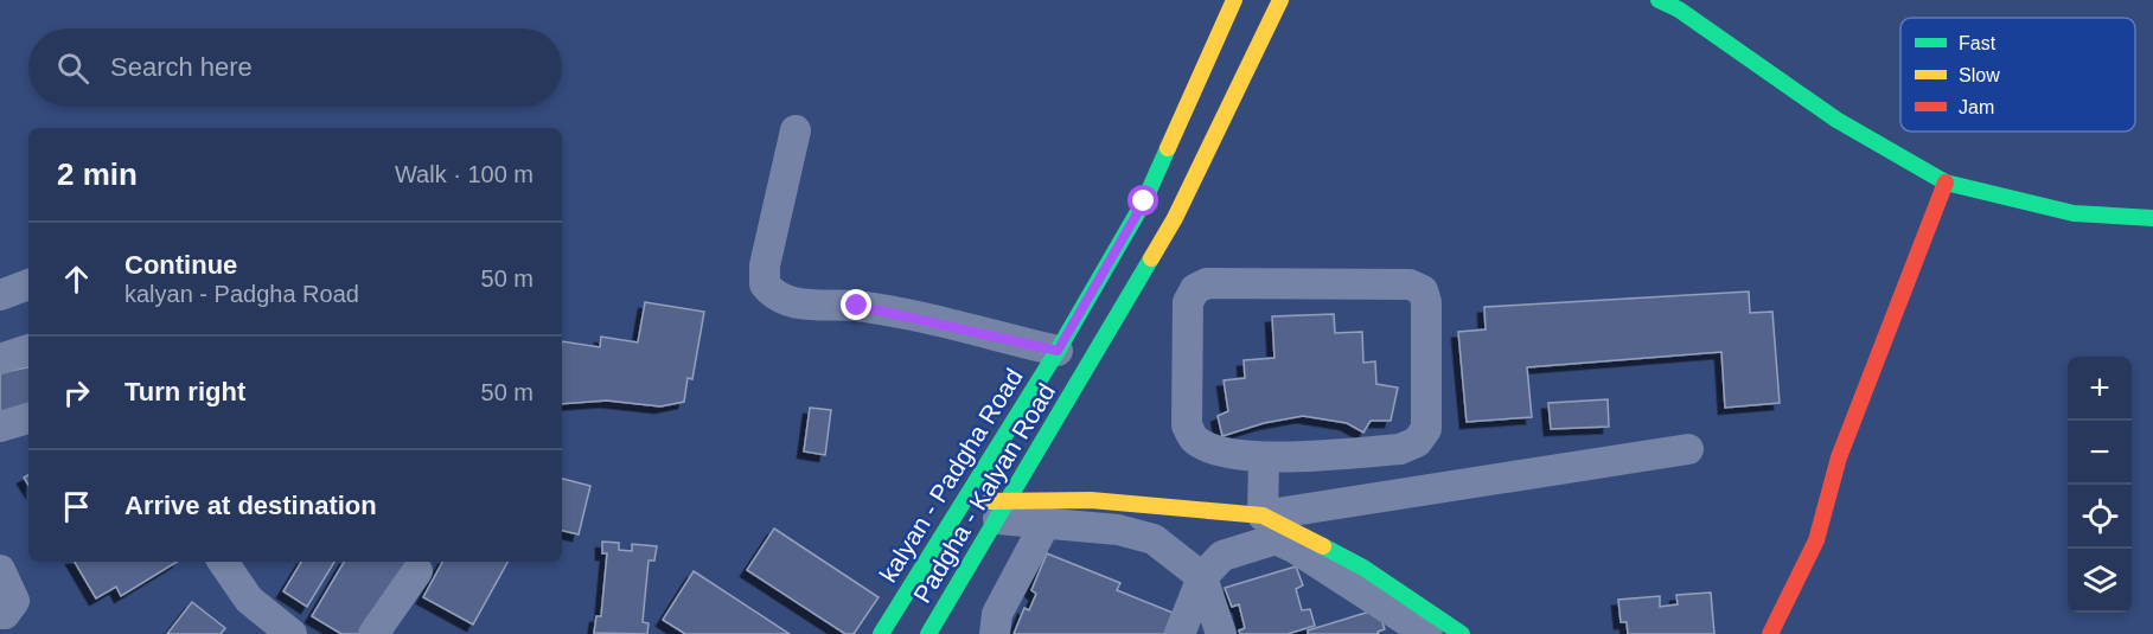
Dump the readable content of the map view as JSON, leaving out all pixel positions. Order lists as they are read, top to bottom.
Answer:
{
  "streets": {
    "street": ["kalyan - Padgha Road", "Padgha - Kalyan Road"]
  },
  "crossings": [
    ["kalyan - Padgha Road", "Padgha - Kalyan Road"]
  ],
  "legend": ["Fast", "Slow", "Jam"],
  "page": {
    "search": "Search here",
    "heading": ["2 min", "Walk · 100 m"],
    "list": [
      ["Continue", "kalyan - Padgha Road", "50 m"],
      ["Turn right", "50 m"],
      "Arrive at destination"
    ],
    "map_buttons": ["+", "−"]
  }
}
